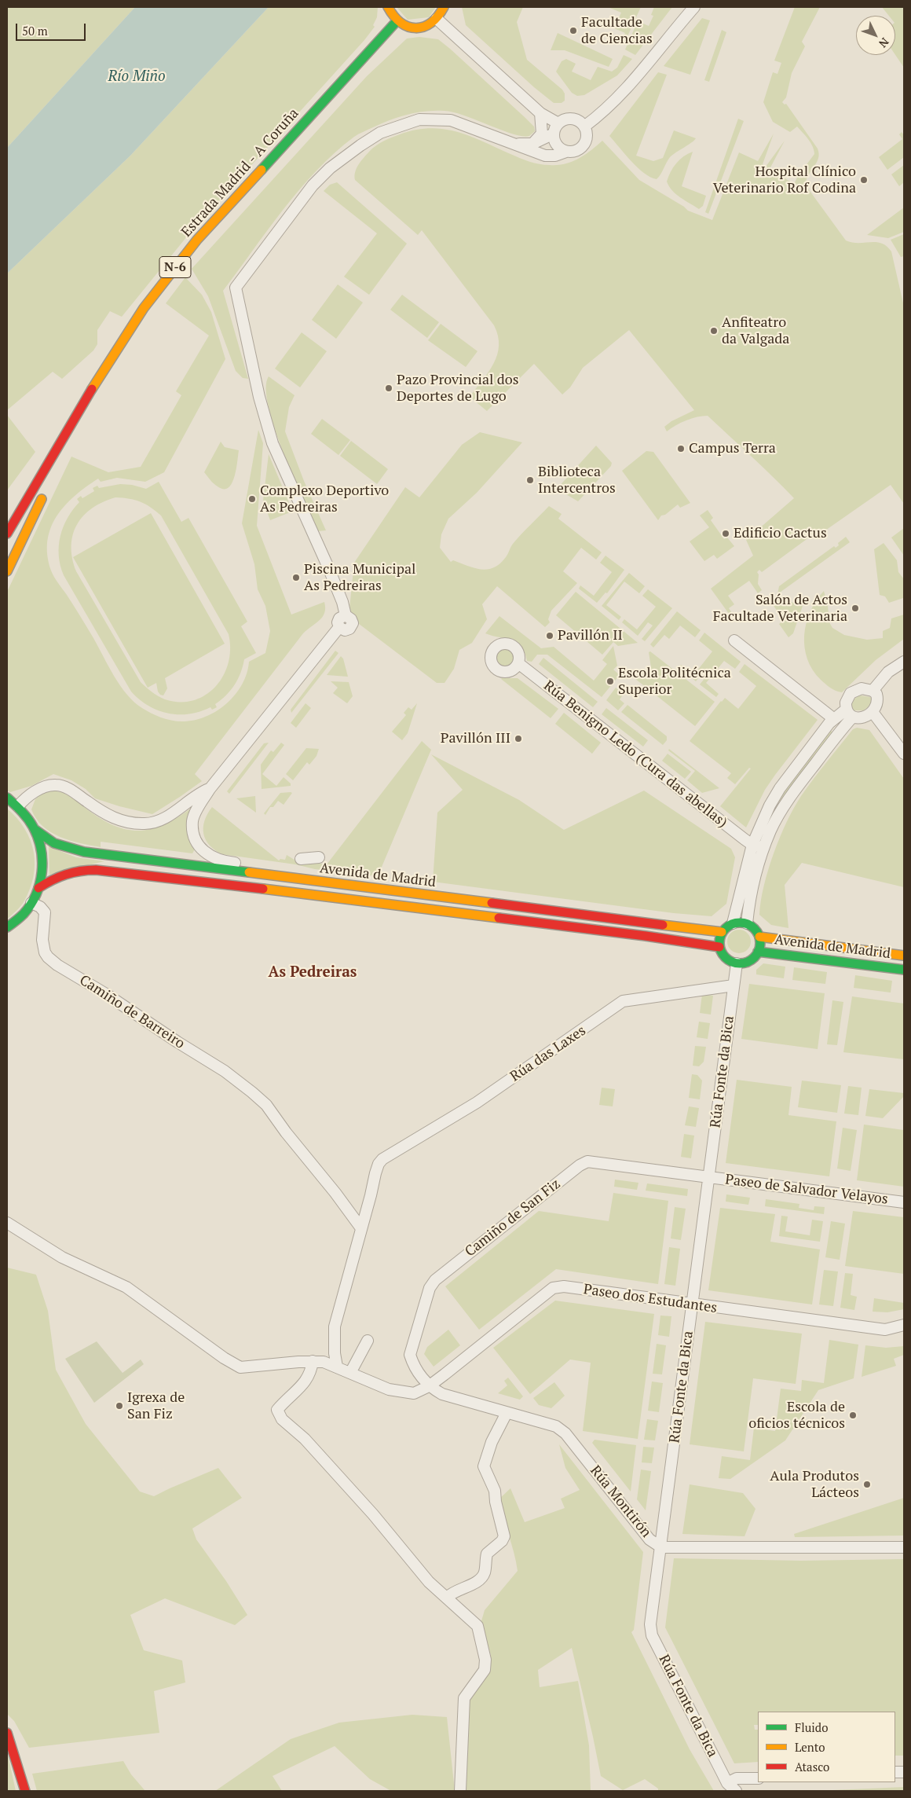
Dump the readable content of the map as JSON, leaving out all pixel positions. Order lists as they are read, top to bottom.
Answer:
{
  "streets": {
    "main road": ["Estrada Madrid - A Coruña", "N-6", "Avenida de Madrid"],
    "street": [
      "Rúa Benigno Ledo (Cura das abellas)",
      "Camiño de Barreiro",
      "Rúa das Laxes",
      "Rúa Fonte da Bica",
      "Paseo de Salvador Velayos",
      "Camiño de San Fiz",
      "Paseo dos Estudantes",
      "Rúa Montirón"
    ]
  },
  "crossings": [
    ["Avenida de Madrid", "Rúa Fonte da Bica"],
    ["Camiño de Barreiro", "Rúa das Laxes"],
    ["Rúa das Laxes", "Rúa Fonte da Bica"],
    ["Rúa Fonte da Bica", "Paseo de Salvador Velayos"],
    ["Rúa Fonte da Bica", "Camiño de San Fiz"],
    ["Rúa Fonte da Bica", "Paseo dos Estudantes"],
    ["Rúa Fonte da Bica", "Rúa Montirón"],
    ["Paseo de Salvador Velayos", "Camiño de San Fiz"],
    ["Camiño de San Fiz", "Paseo dos Estudantes"],
    ["Camiño de San Fiz", "Rúa Montirón"],
    ["Paseo dos Estudantes", "Rúa Montirón"]
  ],
  "districts": ["As Pedreiras"],
  "water": ["Río Miño"],
  "places": [
    "Facultade de Ciencias",
    "Hospital Clínico Veterinario Rof Codina",
    "Anfiteatro da Valgada",
    "Pazo Provincial dos Deportes de Lugo",
    "Campus Terra",
    "Biblioteca Intercentros",
    "Complexo Deportivo As Pedreiras",
    "Edificio Cactus",
    "Piscina Municipal As Pedreiras",
    "Salón de Actos Facultade Veterinaria",
    "Pavillón II",
    "Escola Politécnica Superior",
    "Pavillón III",
    "Igrexa de San Fiz",
    "Escola de oficios técnicos",
    "Aula Produtos Lácteos"
  ],
  "legend": ["Fluido", "Lento", "Atasco"],
  "scale_bar": "50 m",
  "north": "bottom right"
}
